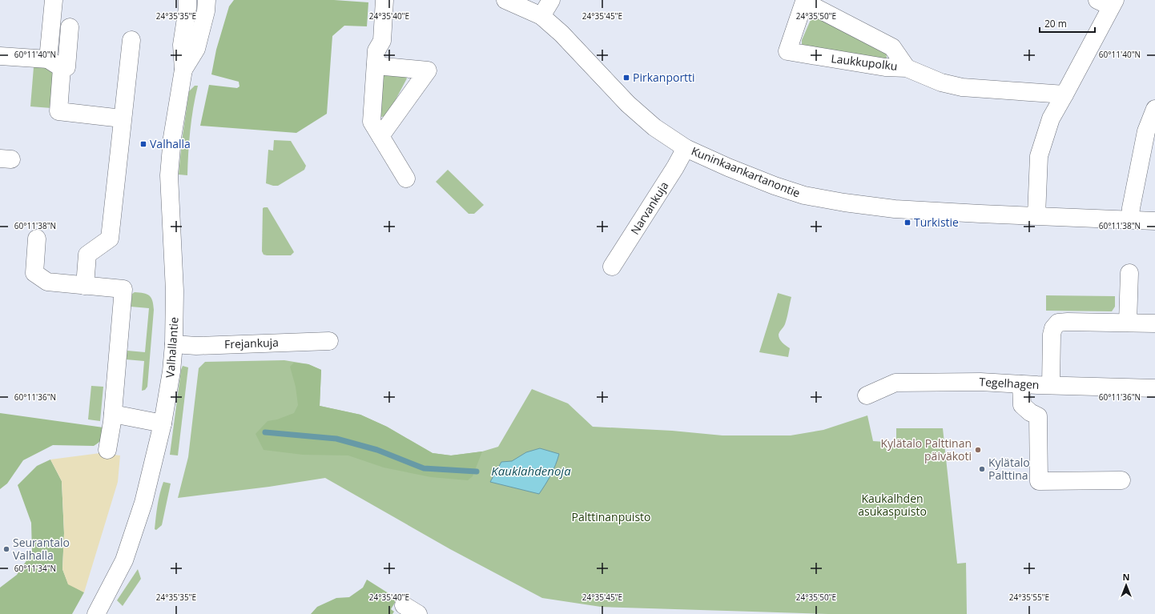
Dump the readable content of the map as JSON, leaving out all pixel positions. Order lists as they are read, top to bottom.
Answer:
{
  "streets": {
    "street": [
      "Laukkupolku",
      "Kuninkaankartanontie",
      "Narvankuja",
      "Frejankuja",
      "Valhallantie",
      "Tegelhagen"
    ]
  },
  "crossings": [
    ["Kuninkaankartanontie", "Narvankuja"],
    ["Frejankuja", "Valhallantie"]
  ],
  "water": ["Kauklahdenoja"],
  "parks": ["Kaukalhden asukaspuisto", "Palttinanpuisto"],
  "places": {
    "transit": ["Pirkanportti", "Valhalla", "Turkistie"],
    "other": ["Kylätalo Palttinan päiväkoti", "Kylätalo Palttina", "Seurantalo Valhalla"]
  },
  "scale_bar": "20 m",
  "north": "top",
  "coordinates": [
    "24°35'35\"E",
    "24°35'40\"E",
    "24°35'45\"E",
    "24°35'50\"E",
    "60°11'40\"N",
    "60°11'38\"N",
    "60°11'36\"N",
    "60°11'34\"N",
    "24°35'55\"E"
  ]
}
